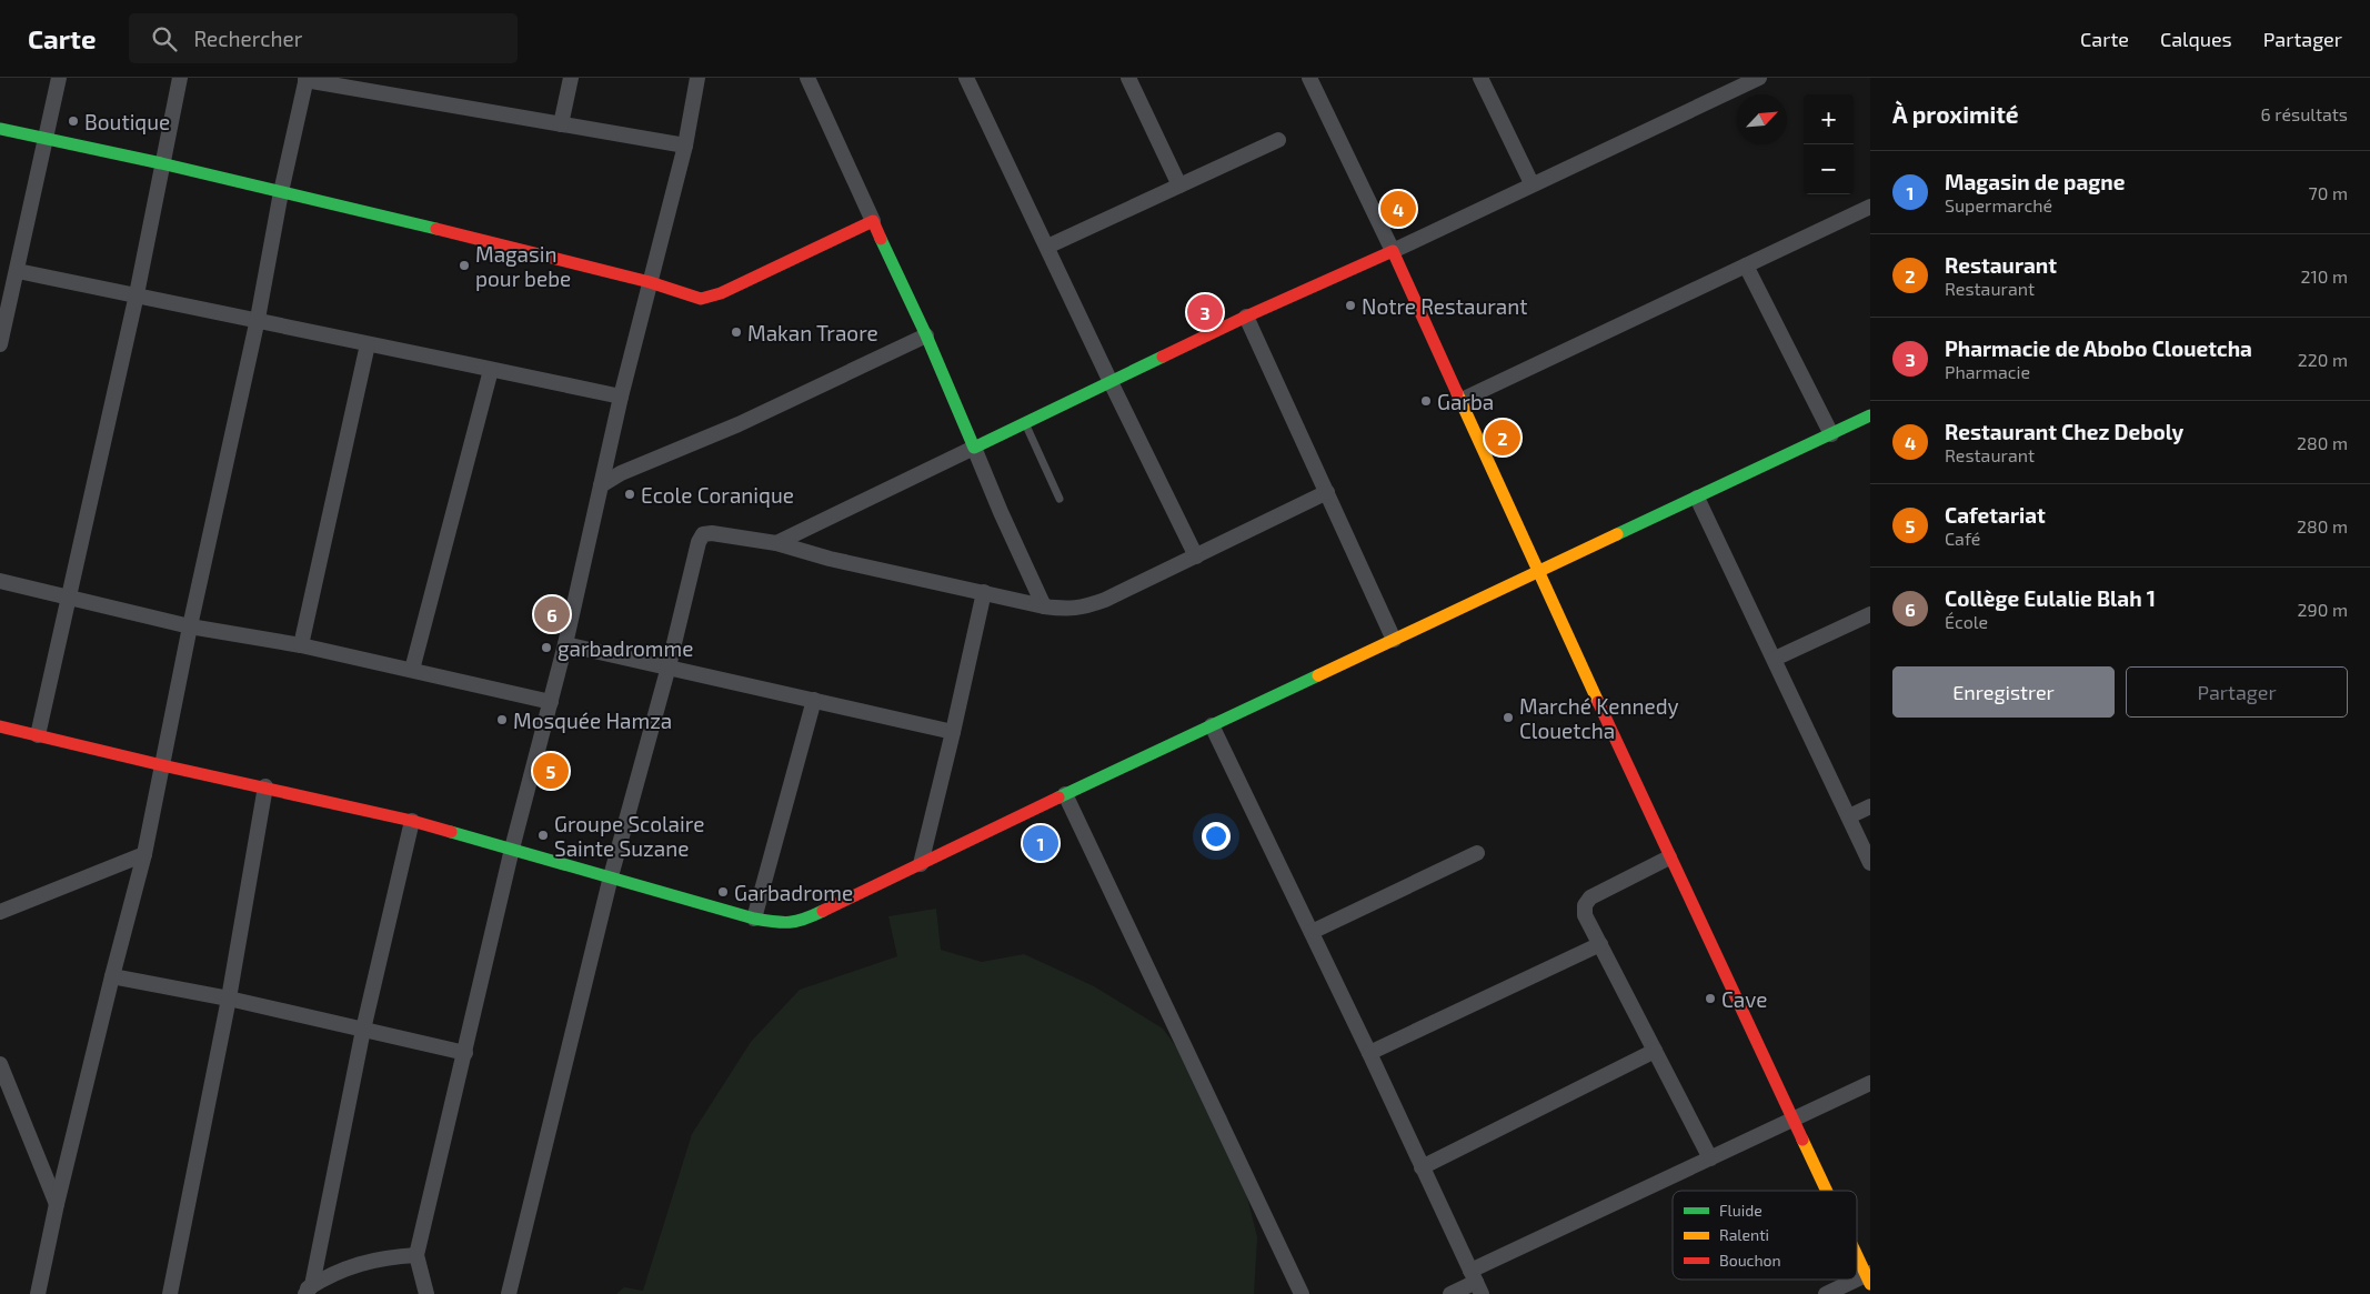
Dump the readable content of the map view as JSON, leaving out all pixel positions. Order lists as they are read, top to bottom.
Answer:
{
  "places": [
    "Boutique",
    "Magasin pour bebe",
    "Notre Restaurant",
    "Makan Traore",
    "Garba",
    "Ecole Coranique",
    "garbadromme",
    "Marché Kennedy Clouetcha",
    "Mosquée Hamza",
    "Groupe Scolaire Sainte Suzane",
    "Garbadrome",
    "Cave"
  ],
  "legend": ["Fluide", "Ralenti", "Bouchon"],
  "north": "top right",
  "page": {
    "header": "Carte",
    "search": "Rechercher",
    "nav": ["Carte", "Calques", "Partager"],
    "heading": ["À proximité", "6 résultats"],
    "map_buttons": ["+", "−"],
    "list": [
      {
        "mark": "1",
        "name": "Magasin de pagne",
        "note": "Supermarché",
        "value": "70 m"
      },
      {
        "mark": "2",
        "name": "Restaurant",
        "note": "Restaurant",
        "value": "210 m"
      },
      {
        "mark": "3",
        "name": "Pharmacie de Abobo Clouetcha",
        "note": "Pharmacie",
        "value": "220 m"
      },
      {
        "mark": "4",
        "name": "Restaurant Chez Deboly",
        "note": "Restaurant",
        "value": "280 m"
      },
      {
        "mark": "5",
        "name": "Cafetariat",
        "note": "Café",
        "value": "280 m"
      },
      {
        "mark": "6",
        "name": "Collège Eulalie Blah 1",
        "note": "École",
        "value": "290 m"
      }
    ],
    "pins": [
      "4",
      "3",
      "2",
      "6",
      "5",
      "1"
    ],
    "buttons": ["Enregistrer", "Partager"]
  }
}
